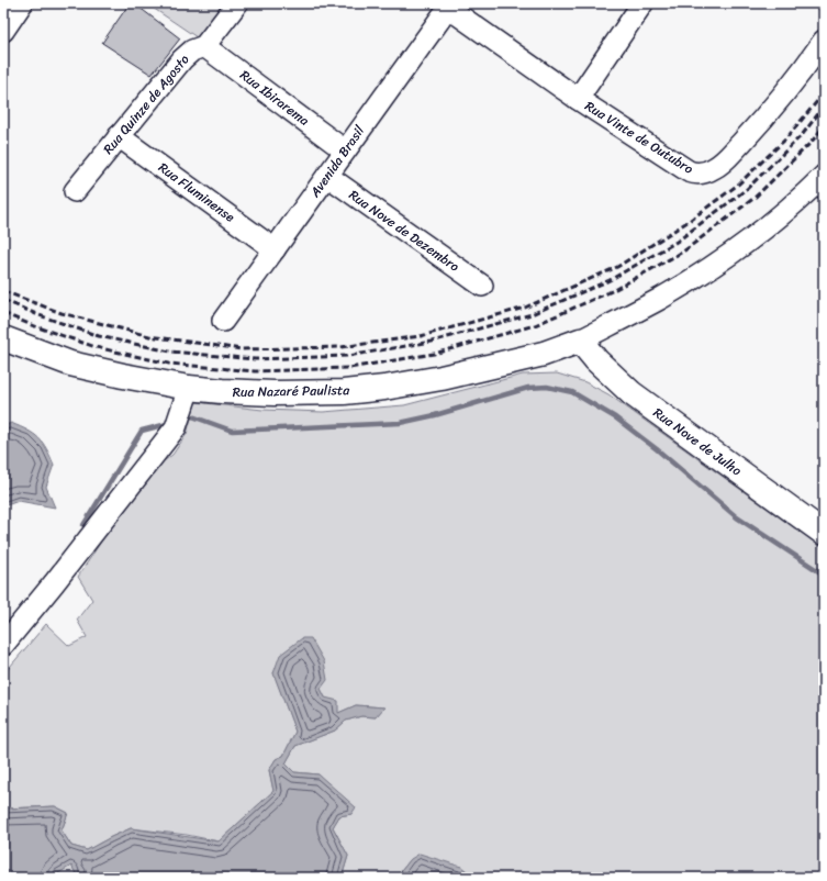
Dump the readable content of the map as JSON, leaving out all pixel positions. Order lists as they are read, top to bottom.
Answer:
{
  "streets": {
    "main road": ["Rua Nazaré Paulista", "Rua Nove de Julho"],
    "street": [
      "Rua Ibirarema",
      "Rua Quinze de Agosto",
      "Rua Vinte de Outubro",
      "Avenida Brasil",
      "Rua Fluminense",
      "Rua Nove de Dezembro"
    ]
  },
  "crossings": [
    ["Rua Ibirarema", "Rua Quinze de Agosto"],
    ["Rua Ibirarema", "Avenida Brasil"],
    ["Rua Quinze de Agosto", "Rua Fluminense"],
    ["Rua Vinte de Outubro", "Avenida Brasil"],
    ["Avenida Brasil", "Rua Fluminense"],
    ["Avenida Brasil", "Rua Nove de Dezembro"],
    ["Rua Nazaré Paulista", "Rua Nove de Julho"]
  ]
}
